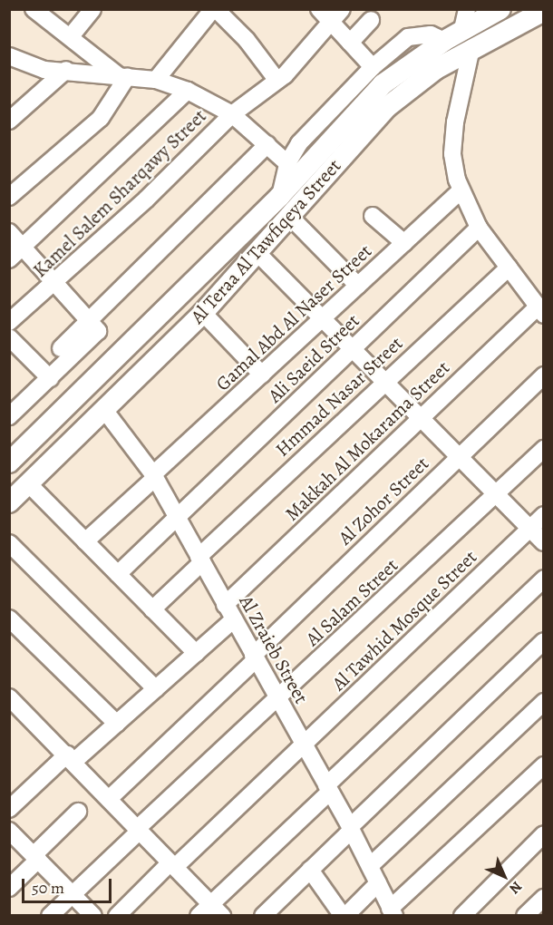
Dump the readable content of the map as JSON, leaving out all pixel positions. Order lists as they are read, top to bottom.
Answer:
{
  "streets": {
    "main road": ["Al Teraa Al Tawfiqeya Street"],
    "street": [
      "Kamel Salem Sharqawy Street",
      "Gamal Abd Al Naser Street",
      "Ali Saeid Street",
      "Hmmad Nasar Street",
      "Makkah Al Mokarama Street",
      "Al Zohor Street",
      "Al Salam Street",
      "Al Tawhid Mosque Street",
      "Al Zraieb Street"
    ]
  },
  "crossings": [
    ["Al Teraa Al Tawfiqeya Street", "Al Zraieb Street"],
    ["Gamal Abd Al Naser Street", "Al Zraieb Street"],
    ["Ali Saeid Street", "Al Zraieb Street"],
    ["Hmmad Nasar Street", "Al Zraieb Street"],
    ["Makkah Al Mokarama Street", "Al Zraieb Street"],
    ["Al Zohor Street", "Al Zraieb Street"],
    ["Al Salam Street", "Al Zraieb Street"],
    ["Al Tawhid Mosque Street", "Al Zraieb Street"]
  ],
  "scale_bar": "50 m",
  "north": "bottom right"
}
